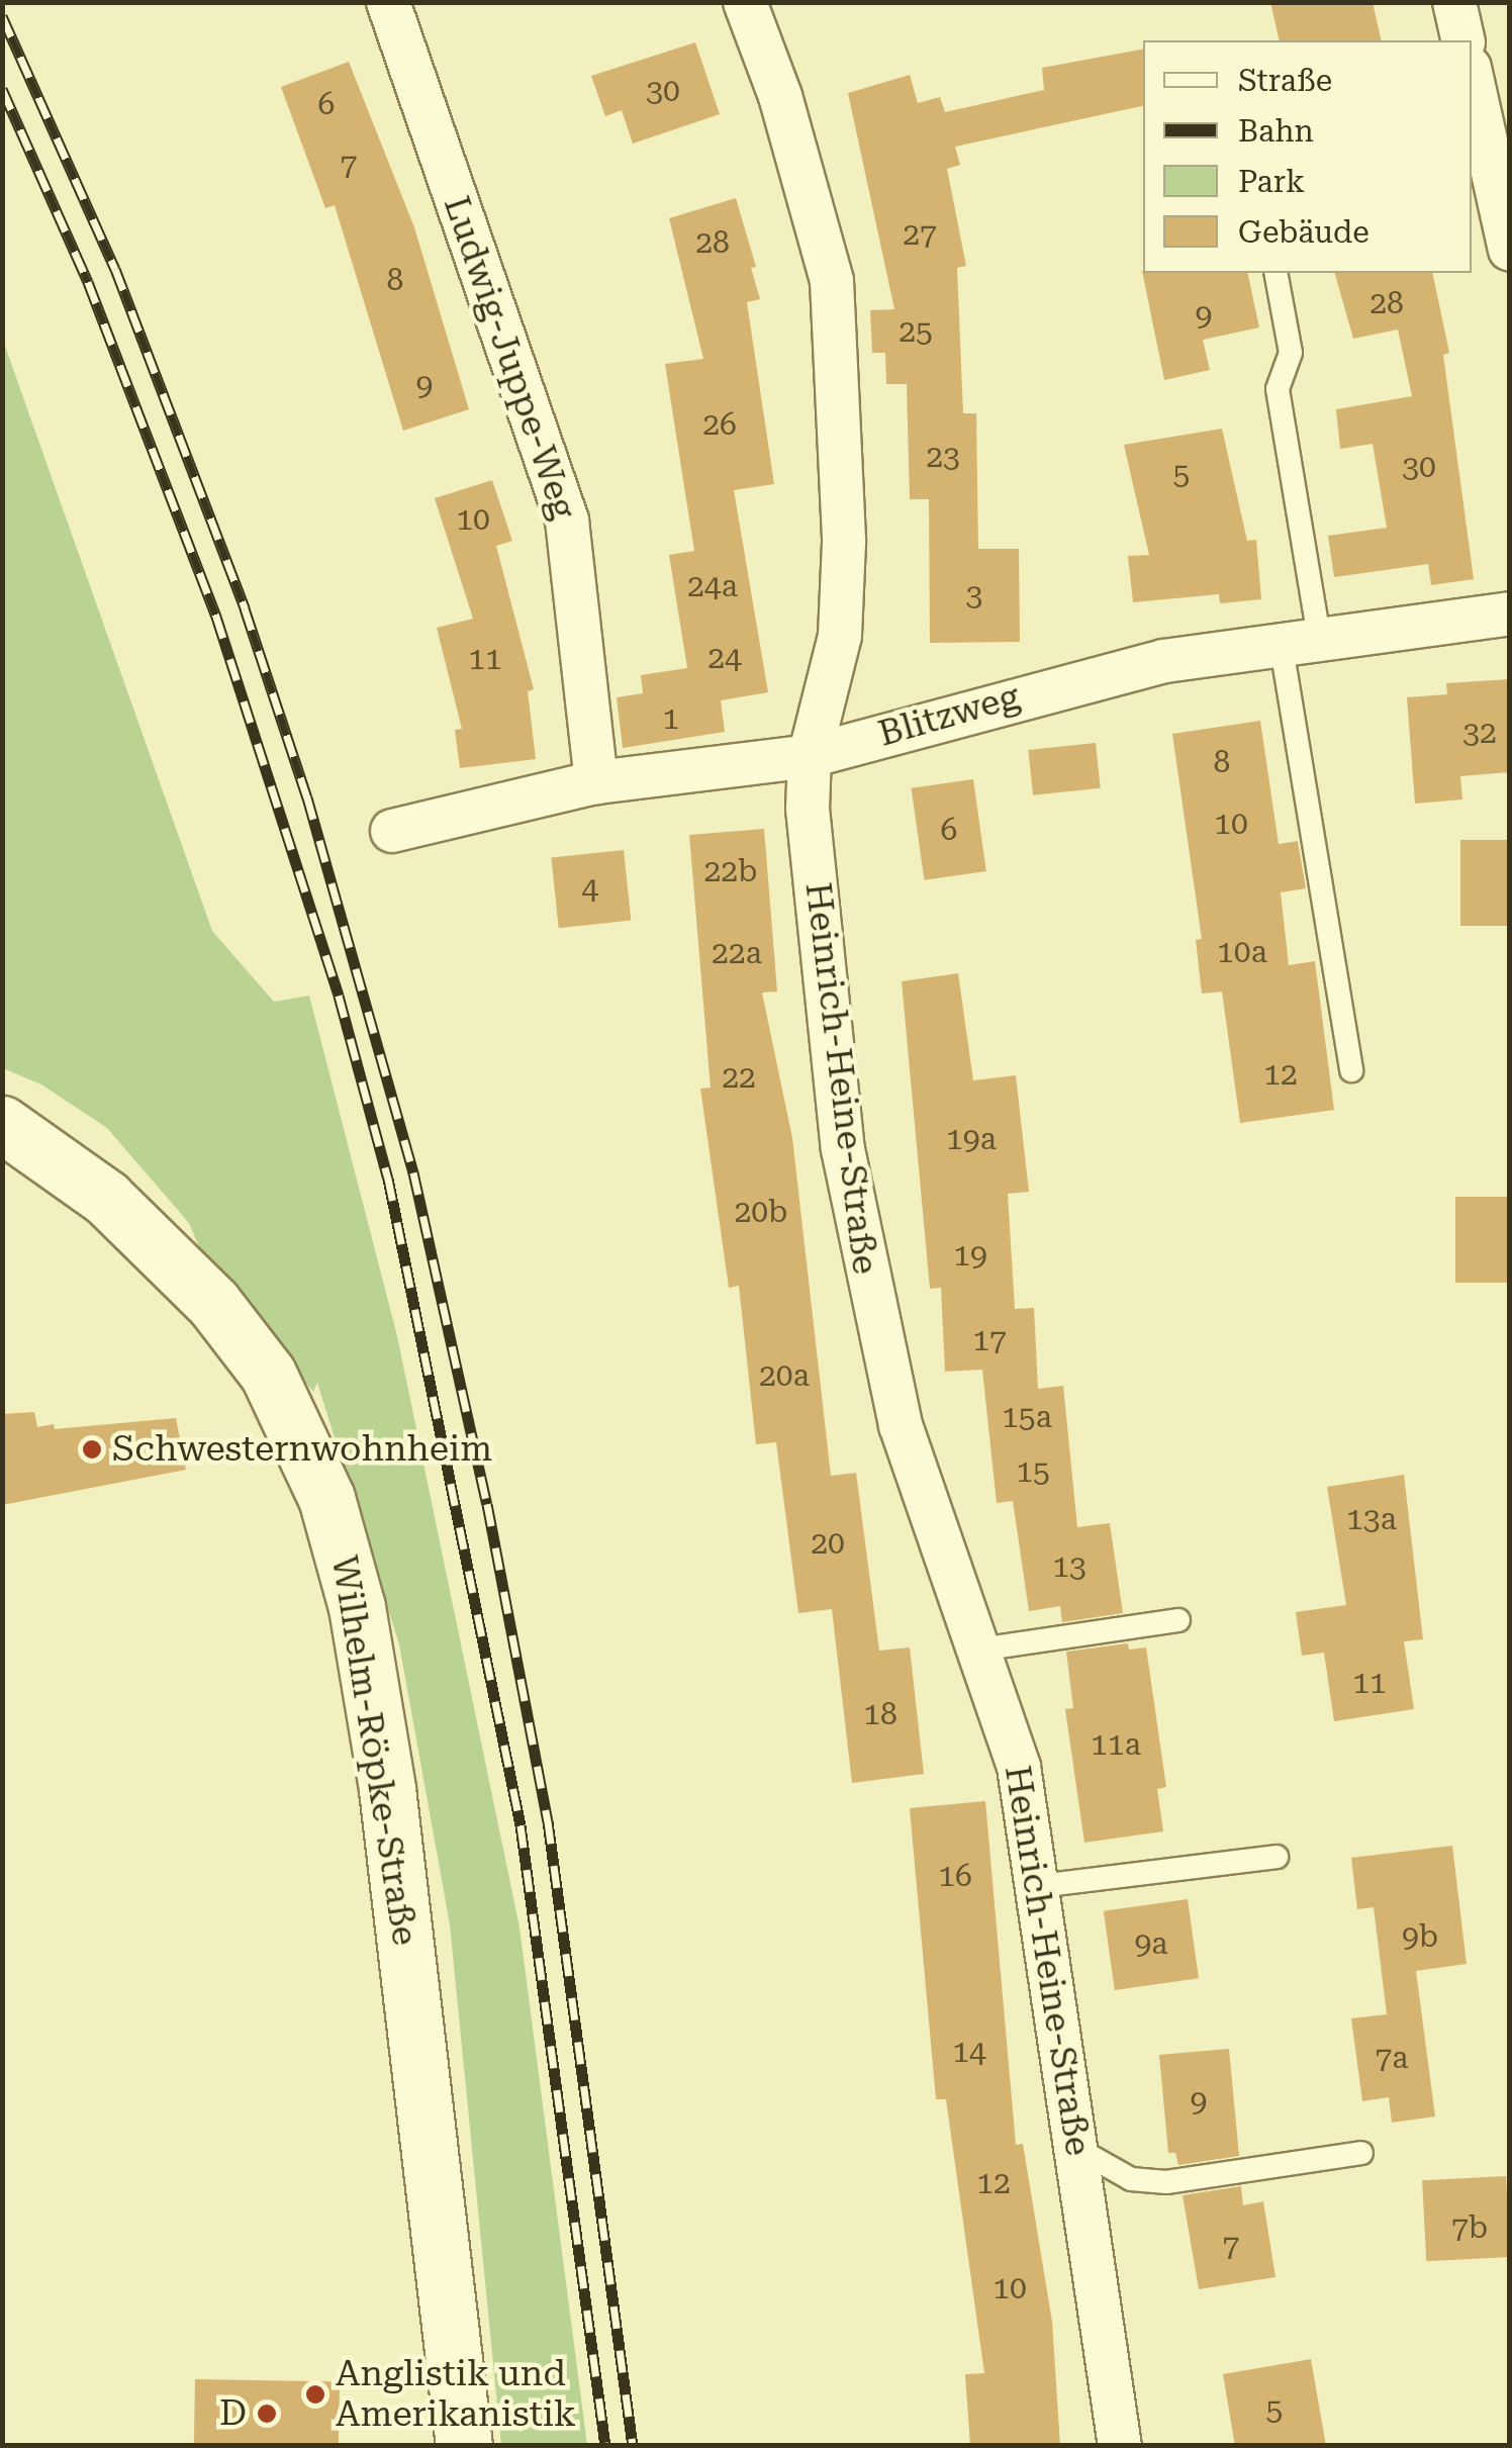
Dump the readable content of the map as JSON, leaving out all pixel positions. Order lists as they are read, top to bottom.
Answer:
{
  "streets": {
    "main road": ["Wilhelm-Röpke-Straße"],
    "street": ["Ludwig-Juppe-Weg", "Blitzweg", "Heinrich-Heine-Straße"]
  },
  "crossings": [
    ["Ludwig-Juppe-Weg", "Blitzweg"],
    ["Blitzweg", "Heinrich-Heine-Straße"]
  ],
  "places": ["Schwesternwohnheim", "Anglistik und Amerikanistik", "D"],
  "house_numbers": [
    "30",
    "6",
    "7",
    "27",
    "28",
    "8",
    "28",
    "9",
    "25",
    "9",
    "26",
    "23",
    "30",
    "5",
    "10",
    "24a",
    "3",
    "24",
    "11",
    "1",
    "32",
    "8",
    "10",
    "6",
    "22b",
    "4",
    "10a",
    "22a",
    "12",
    "22",
    "19a",
    "20b",
    "19",
    "17",
    "20a",
    "15a",
    "15",
    "13a",
    "20",
    "13",
    "11",
    "18",
    "11a",
    "16",
    "9b",
    "9a",
    "14",
    "7a",
    "9",
    "12",
    "7b",
    "7",
    "10",
    "5"
  ],
  "legend": [
    "Straße",
    "Bahn",
    "Park",
    "Gebäude"
  ]
}
